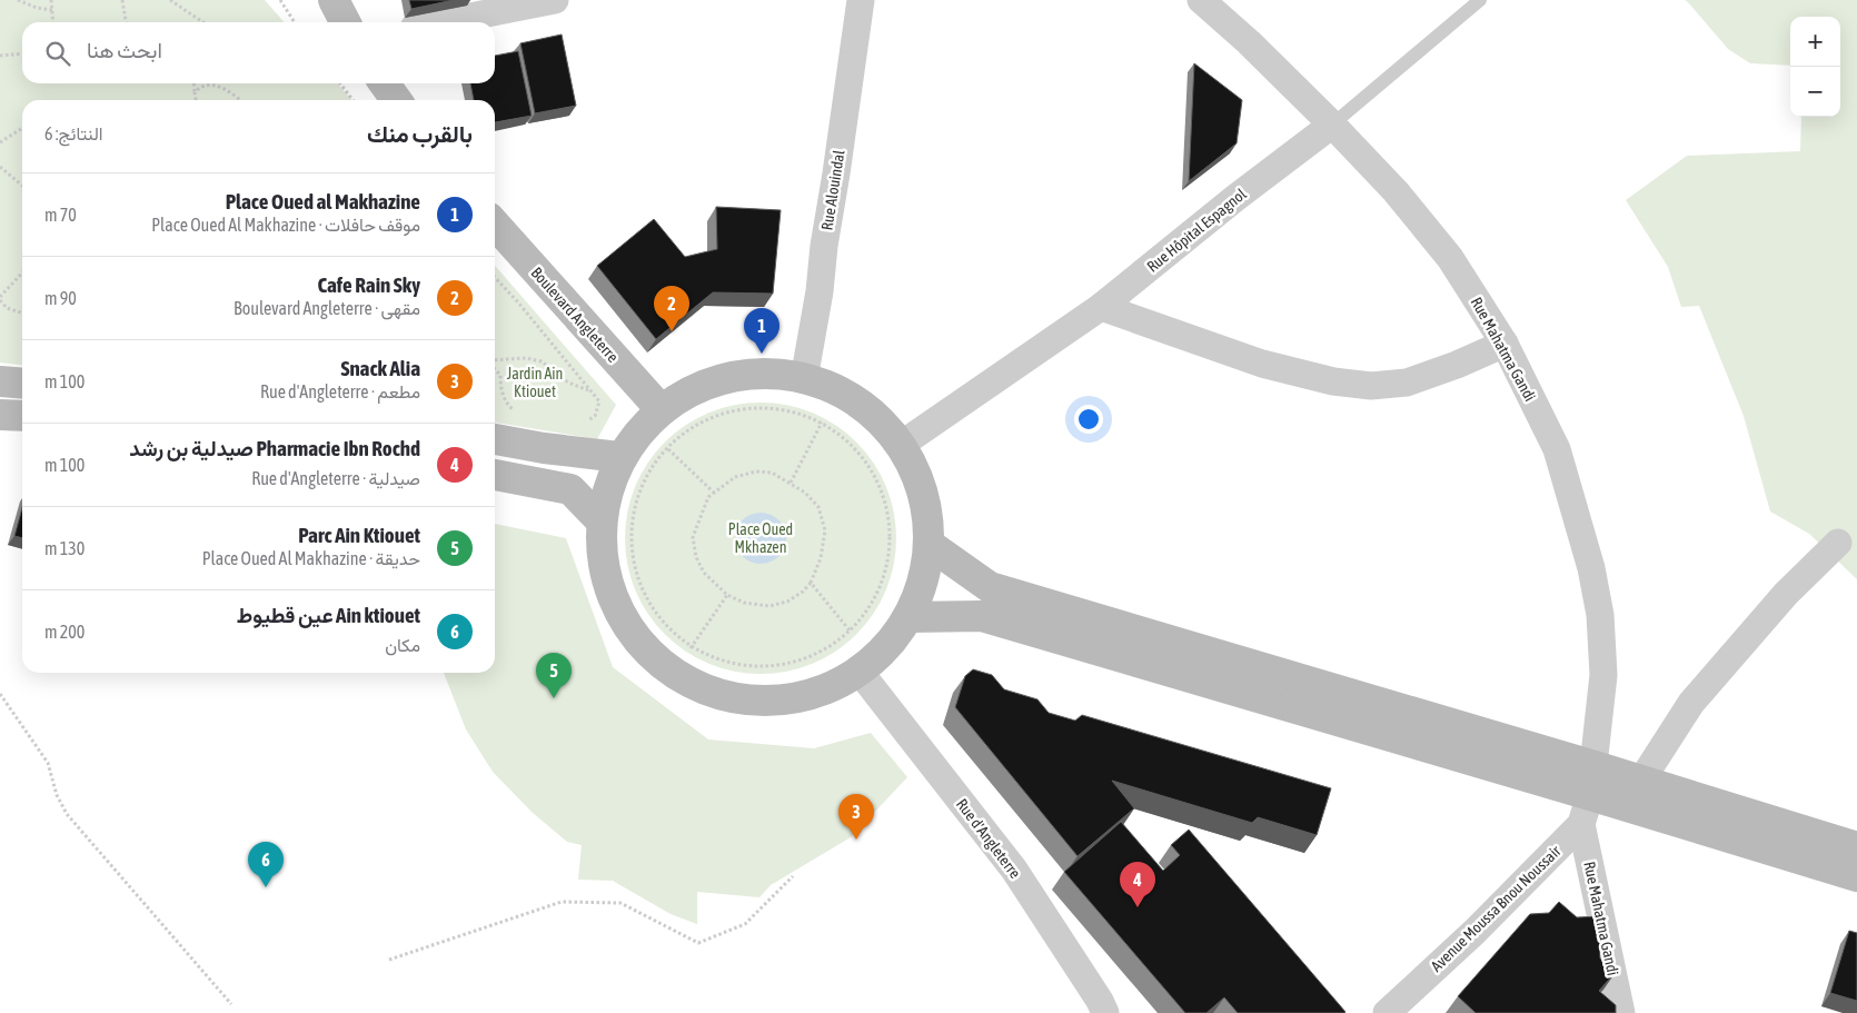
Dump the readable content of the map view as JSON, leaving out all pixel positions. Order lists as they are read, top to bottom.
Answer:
{
  "streets": {
    "main road": ["Boulevard Angleterre"],
    "street": [
      "Rue Alouindal",
      "Rue Hôpital Espagnol",
      "Rue Mahatma Gandi",
      "Rue d'Angleterre",
      "Avenue Moussa Bnou Noussair"
    ]
  },
  "crossings": [
    ["Rue Hôpital Espagnol", "Rue Mahatma Gandi"],
    ["Rue Mahatma Gandi", "Avenue Moussa Bnou Noussair"]
  ],
  "parks": ["Jardin Ain Ktiouet", "Place Oued Mkhazen"],
  "page": {
    "map_buttons": ["+", "−"],
    "search": "ابحث هنا",
    "heading": ["بالقرب منك", "النتائج: 6"],
    "list": [
      {
        "mark": "1",
        "name": "Place Oued al Makhazine",
        "note": "موقف حافلات · Place Oued Al Makhazine",
        "value": "70 m"
      },
      {
        "mark": "2",
        "name": "Cafe Rain Sky",
        "note": "مقهى · Boulevard Angleterre",
        "value": "90 m"
      },
      {
        "mark": "3",
        "name": "Snack Alia",
        "note": "مطعم · Rue d'Angleterre",
        "value": "100 m"
      },
      {
        "mark": "4",
        "name": "Pharmacie Ibn Rochd صيدلية بن رشد",
        "note": "صيدلية · Rue d'Angleterre",
        "value": "100 m"
      },
      {
        "mark": "5",
        "name": "Parc Ain Ktiouet",
        "note": "حديقة · Place Oued Al Makhazine",
        "value": "130 m"
      },
      {
        "mark": "6",
        "name": "Ain ktiouet عين قطيوط",
        "note": "مكان",
        "value": "200 m"
      }
    ],
    "pins": [
      "2",
      "1",
      "5",
      "3",
      "6",
      "4"
    ]
  }
}
